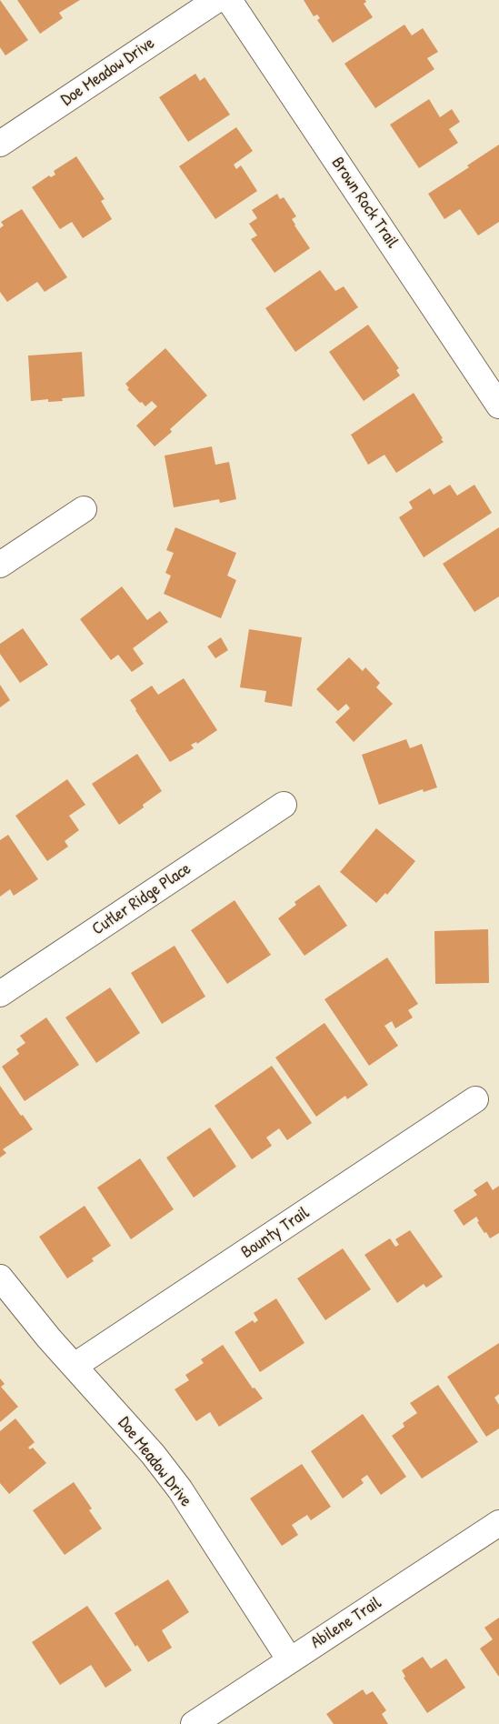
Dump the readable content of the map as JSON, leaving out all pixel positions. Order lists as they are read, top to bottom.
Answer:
{
  "streets": {
    "street": [
      "Doe Meadow Drive",
      "Brown Rock Trail",
      "Cutler Ridge Place",
      "Bounty Trail",
      "Abilene Trail"
    ]
  },
  "crossings": [
    ["Doe Meadow Drive", "Bounty Trail"],
    ["Doe Meadow Drive", "Abilene Trail"]
  ]
}
